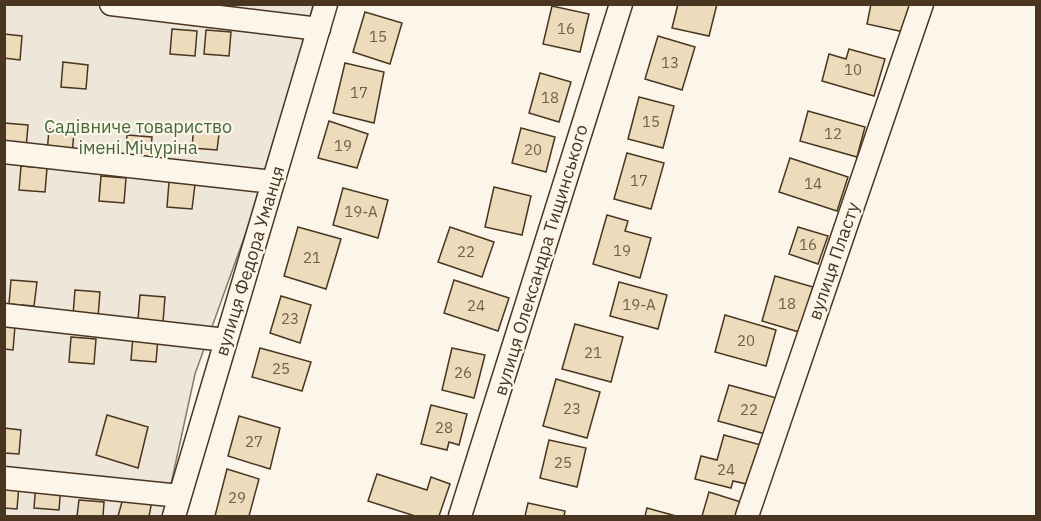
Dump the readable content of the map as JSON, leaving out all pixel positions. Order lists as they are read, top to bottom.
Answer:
{
  "streets": {
    "street": ["вулиця Олександра Тищинського", "вулиця Федора Уманця", "вулиця Пласту"]
  },
  "parks": ["Садівниче товариство імені Мічуріна"],
  "house_numbers": [
    "16",
    "15",
    "13",
    "10",
    "17",
    "18",
    "15",
    "12",
    "19",
    "20",
    "17",
    "14",
    "19-А",
    "16",
    "19",
    "22",
    "21",
    "18",
    "19-А",
    "24",
    "23",
    "20",
    "21",
    "25",
    "26",
    "23",
    "22",
    "28",
    "27",
    "25",
    "24",
    "29"
  ]
}
